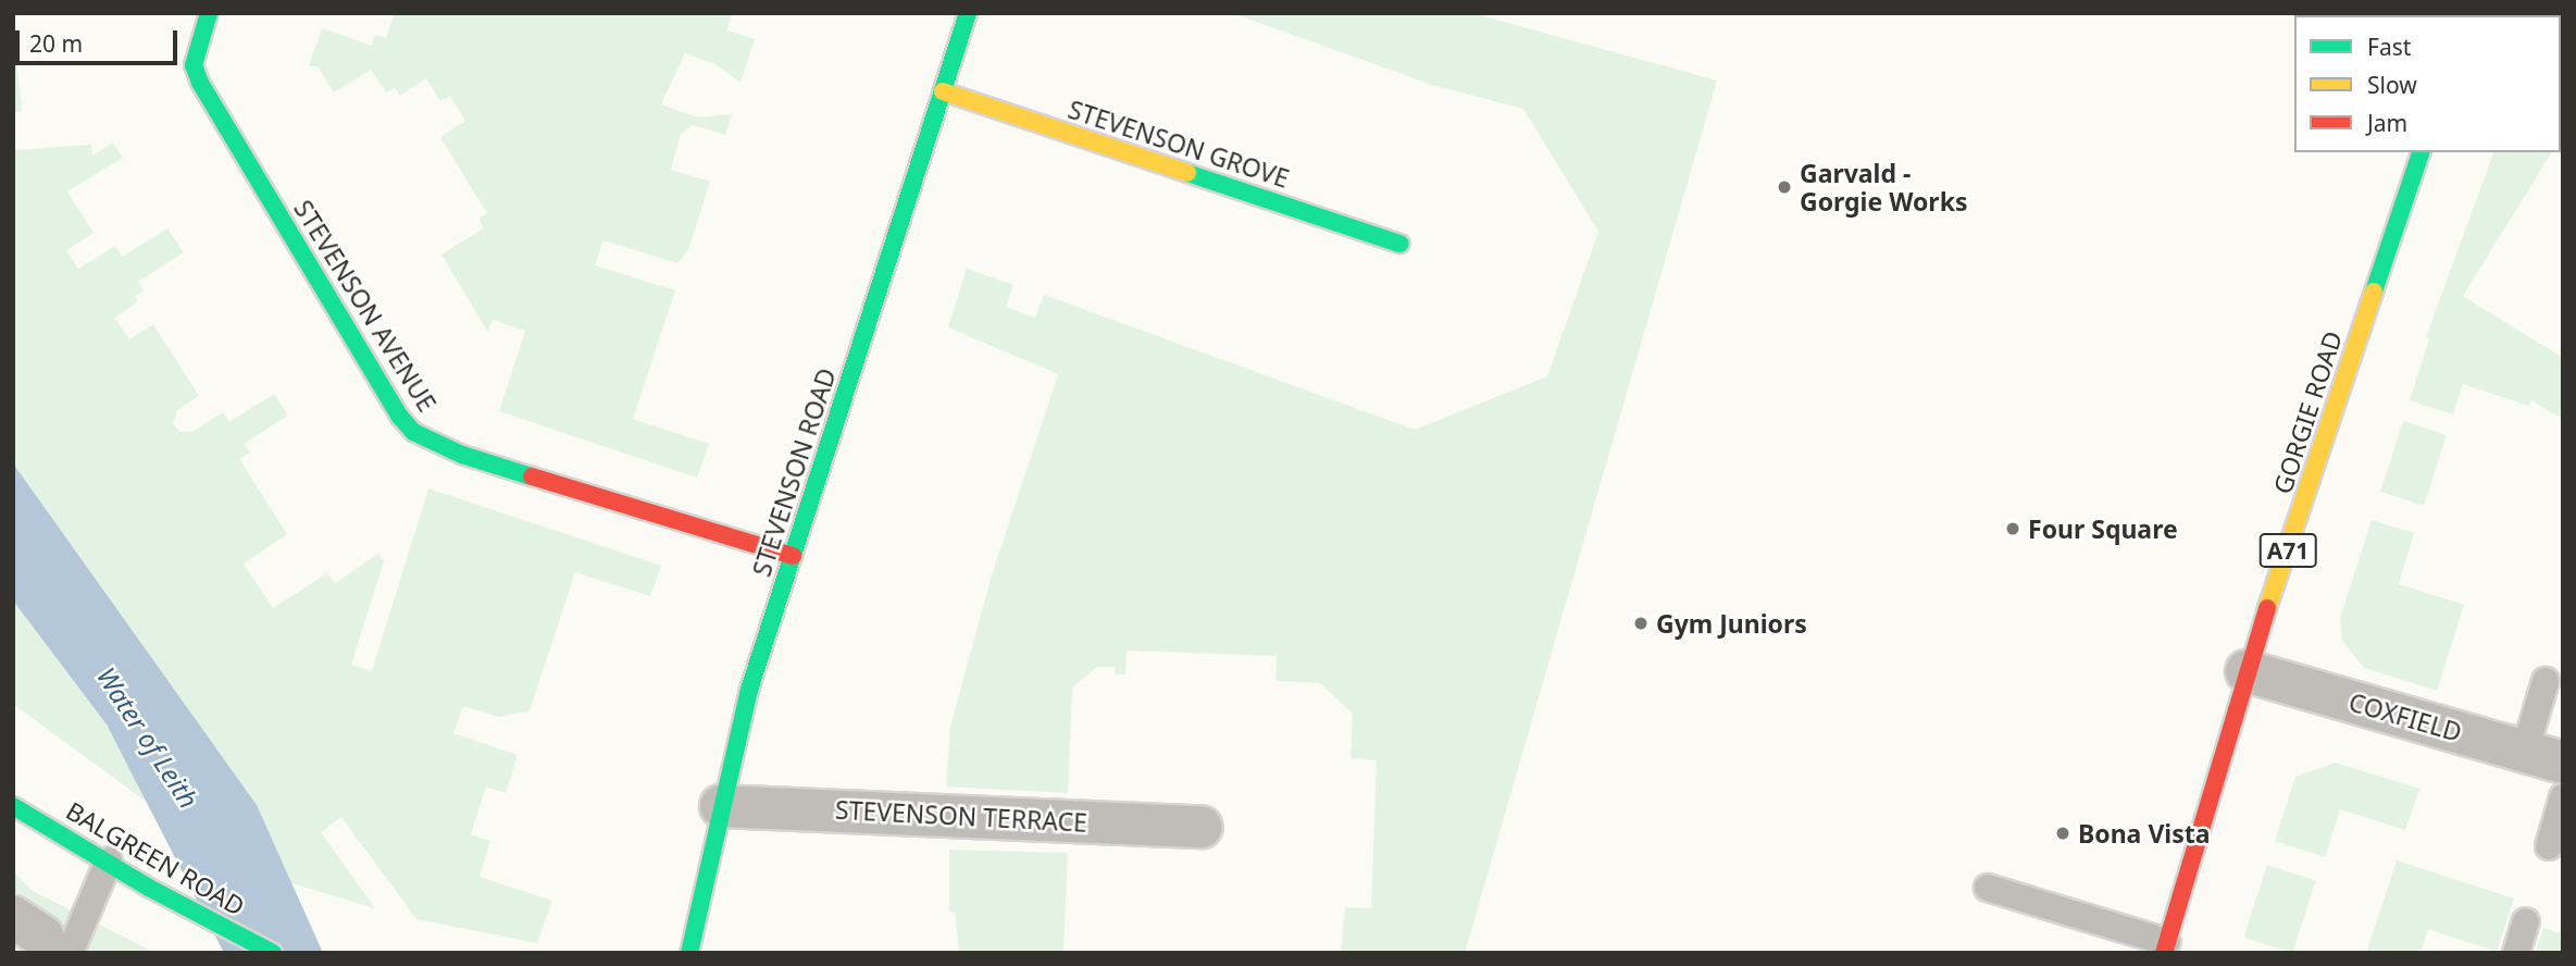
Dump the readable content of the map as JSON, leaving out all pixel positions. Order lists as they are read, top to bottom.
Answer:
{
  "streets": {
    "street": [
      "STEVENSON GROVE",
      "STEVENSON AVENUE",
      "GORGIE ROAD",
      "STEVENSON ROAD",
      "A71",
      "COXFIELD",
      "STEVENSON TERRACE",
      "BALGREEN ROAD"
    ]
  },
  "crossings": [
    ["STEVENSON GROVE", "STEVENSON ROAD"],
    ["STEVENSON AVENUE", "STEVENSON ROAD"],
    ["GORGIE ROAD", "COXFIELD"],
    ["STEVENSON ROAD", "STEVENSON TERRACE"]
  ],
  "water": ["Water of Leith"],
  "places": [
    "Garvald - Gorgie Works",
    "Four Square",
    "Gym Juniors",
    "Bona Vista"
  ],
  "legend": ["Fast", "Slow", "Jam"],
  "scale_bar": "20 m"
}
